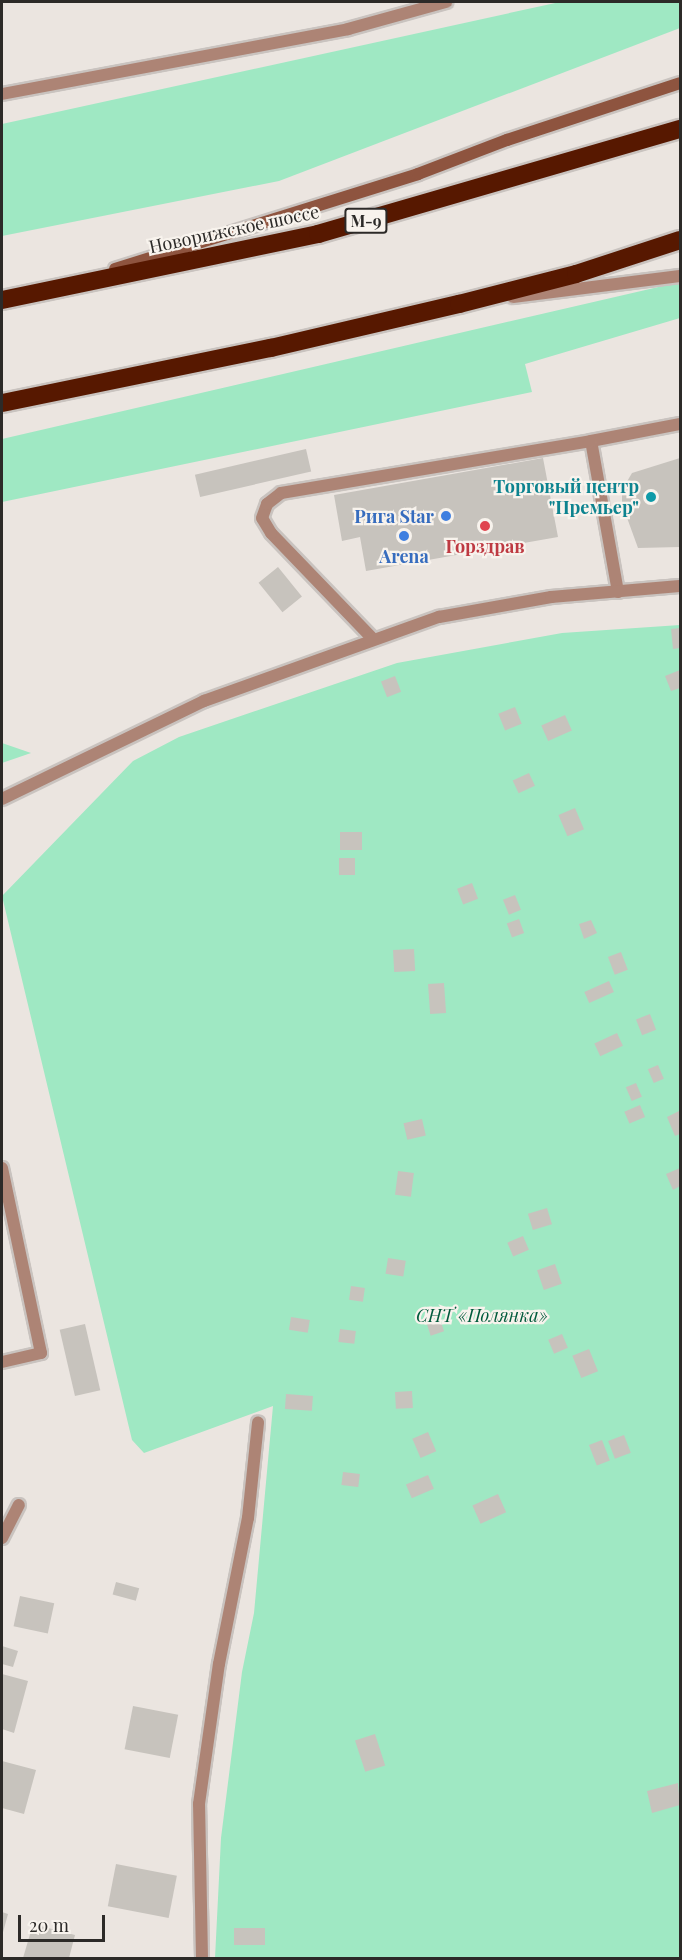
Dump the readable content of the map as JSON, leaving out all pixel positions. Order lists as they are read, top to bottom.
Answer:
{
  "streets": {
    "highway": ["М-9", "Новорижское шоссе"]
  },
  "crossings": [
    ["М-9", "Новорижское шоссе"]
  ],
  "parks": ["СНТ «Полянка»"],
  "places": [
    "Торговый центр \"Премьер\"",
    "Рига Star",
    "Горздрав",
    "Arena"
  ],
  "scale_bar": "20 m"
}
